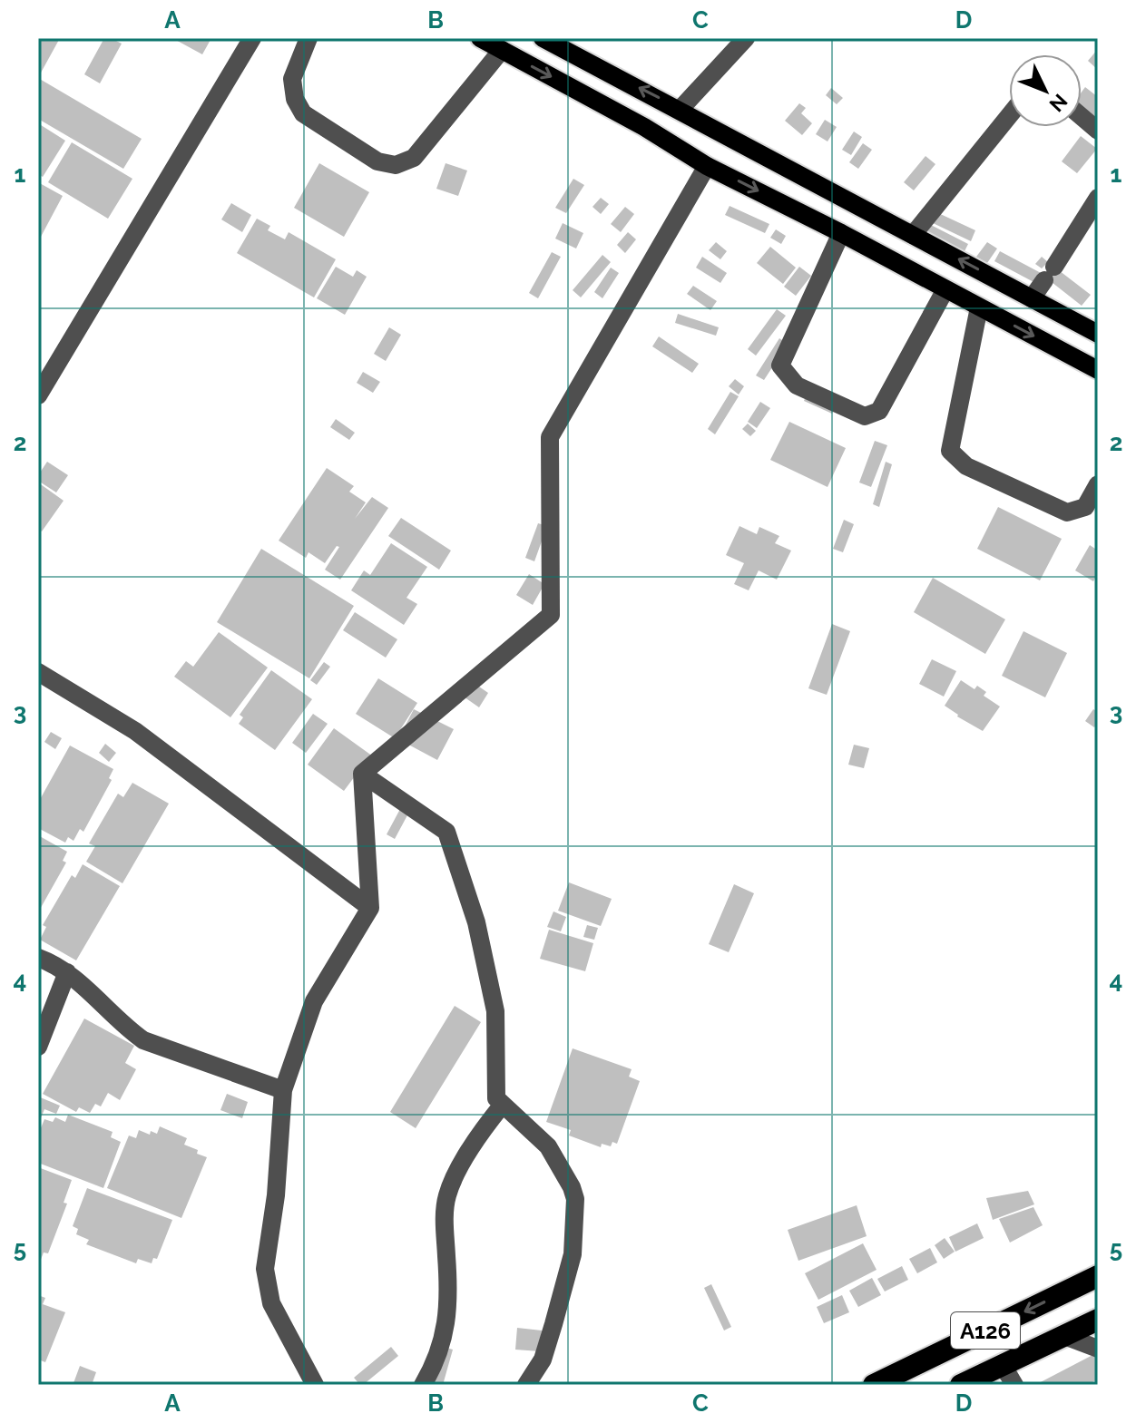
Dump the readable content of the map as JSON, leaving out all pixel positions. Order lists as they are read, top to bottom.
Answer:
{
  "streets": {
    "highway": ["A126"]
  },
  "north": "bottom right",
  "grid": {
    "columns": [
      "A",
      "B",
      "C",
      "D"
    ],
    "rows": [
      "1",
      "2",
      "3",
      "4",
      "5"
    ]
  }
}
